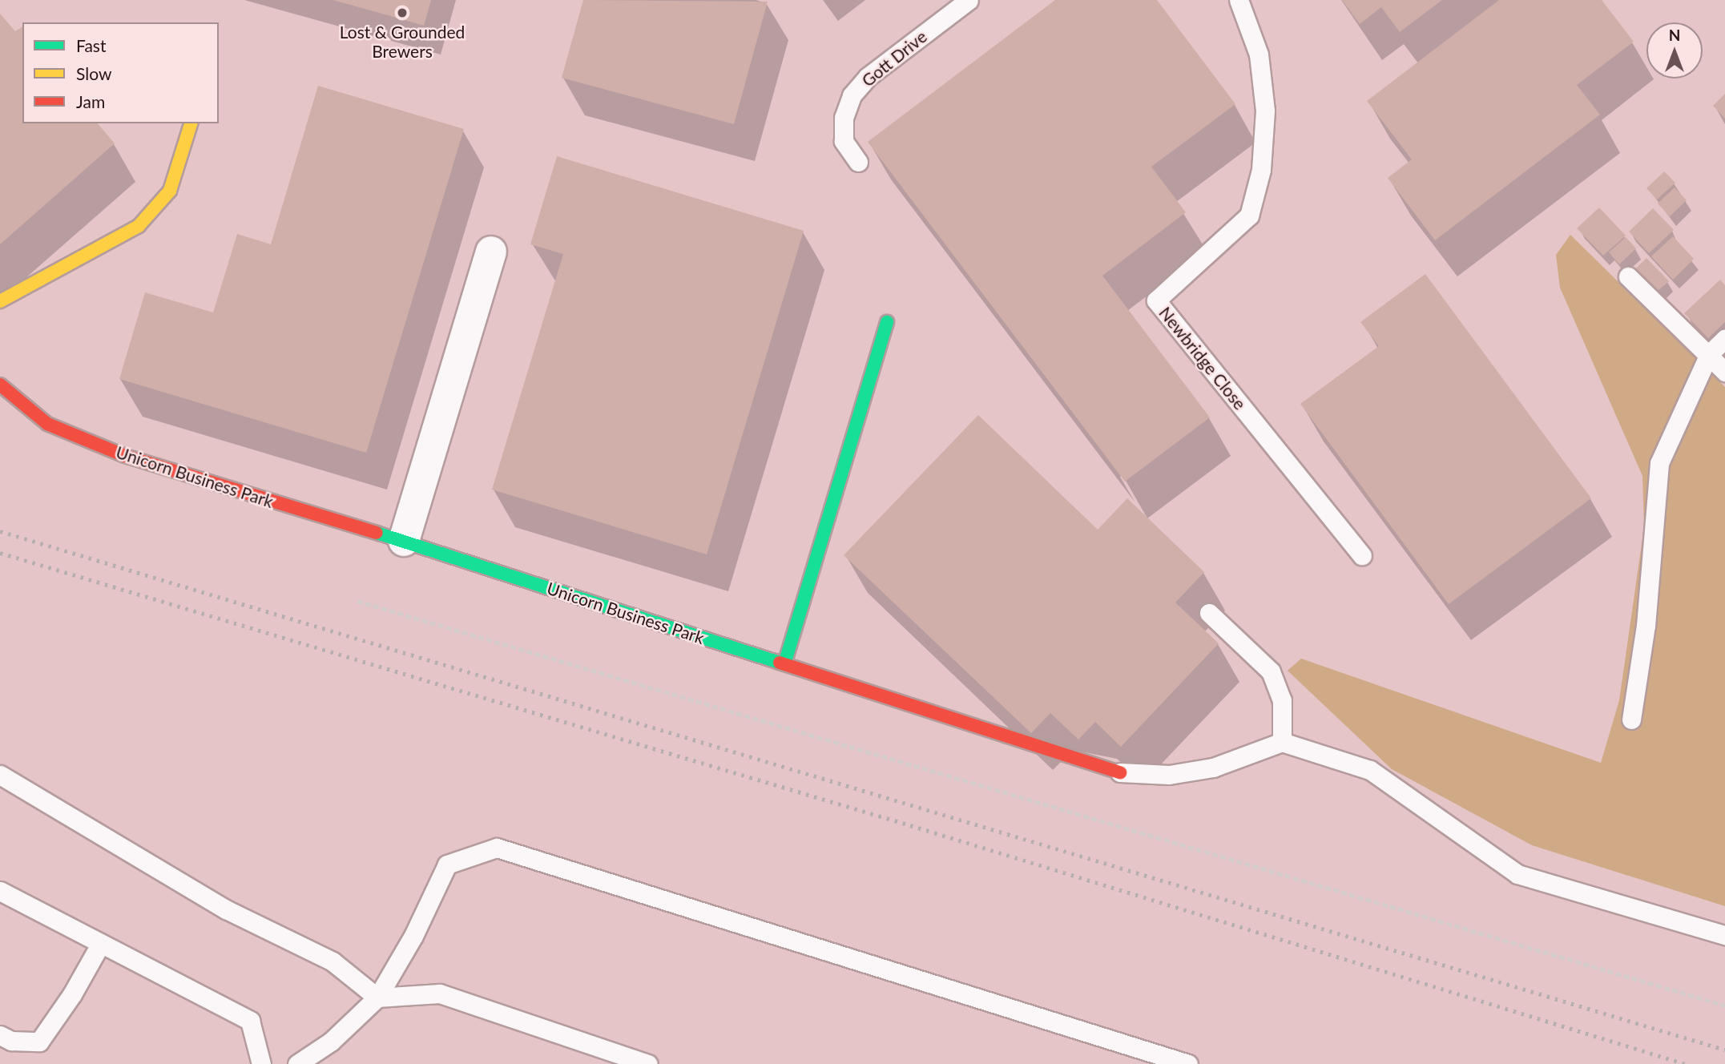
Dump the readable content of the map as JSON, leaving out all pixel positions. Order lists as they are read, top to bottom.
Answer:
{
  "streets": {
    "street": ["Unicorn Business Park"],
    "lane": ["Gott Drive", "Newbridge Close"]
  },
  "places": ["Lost & Grounded Brewers"],
  "legend": ["Fast", "Slow", "Jam"],
  "north": "top"
}
